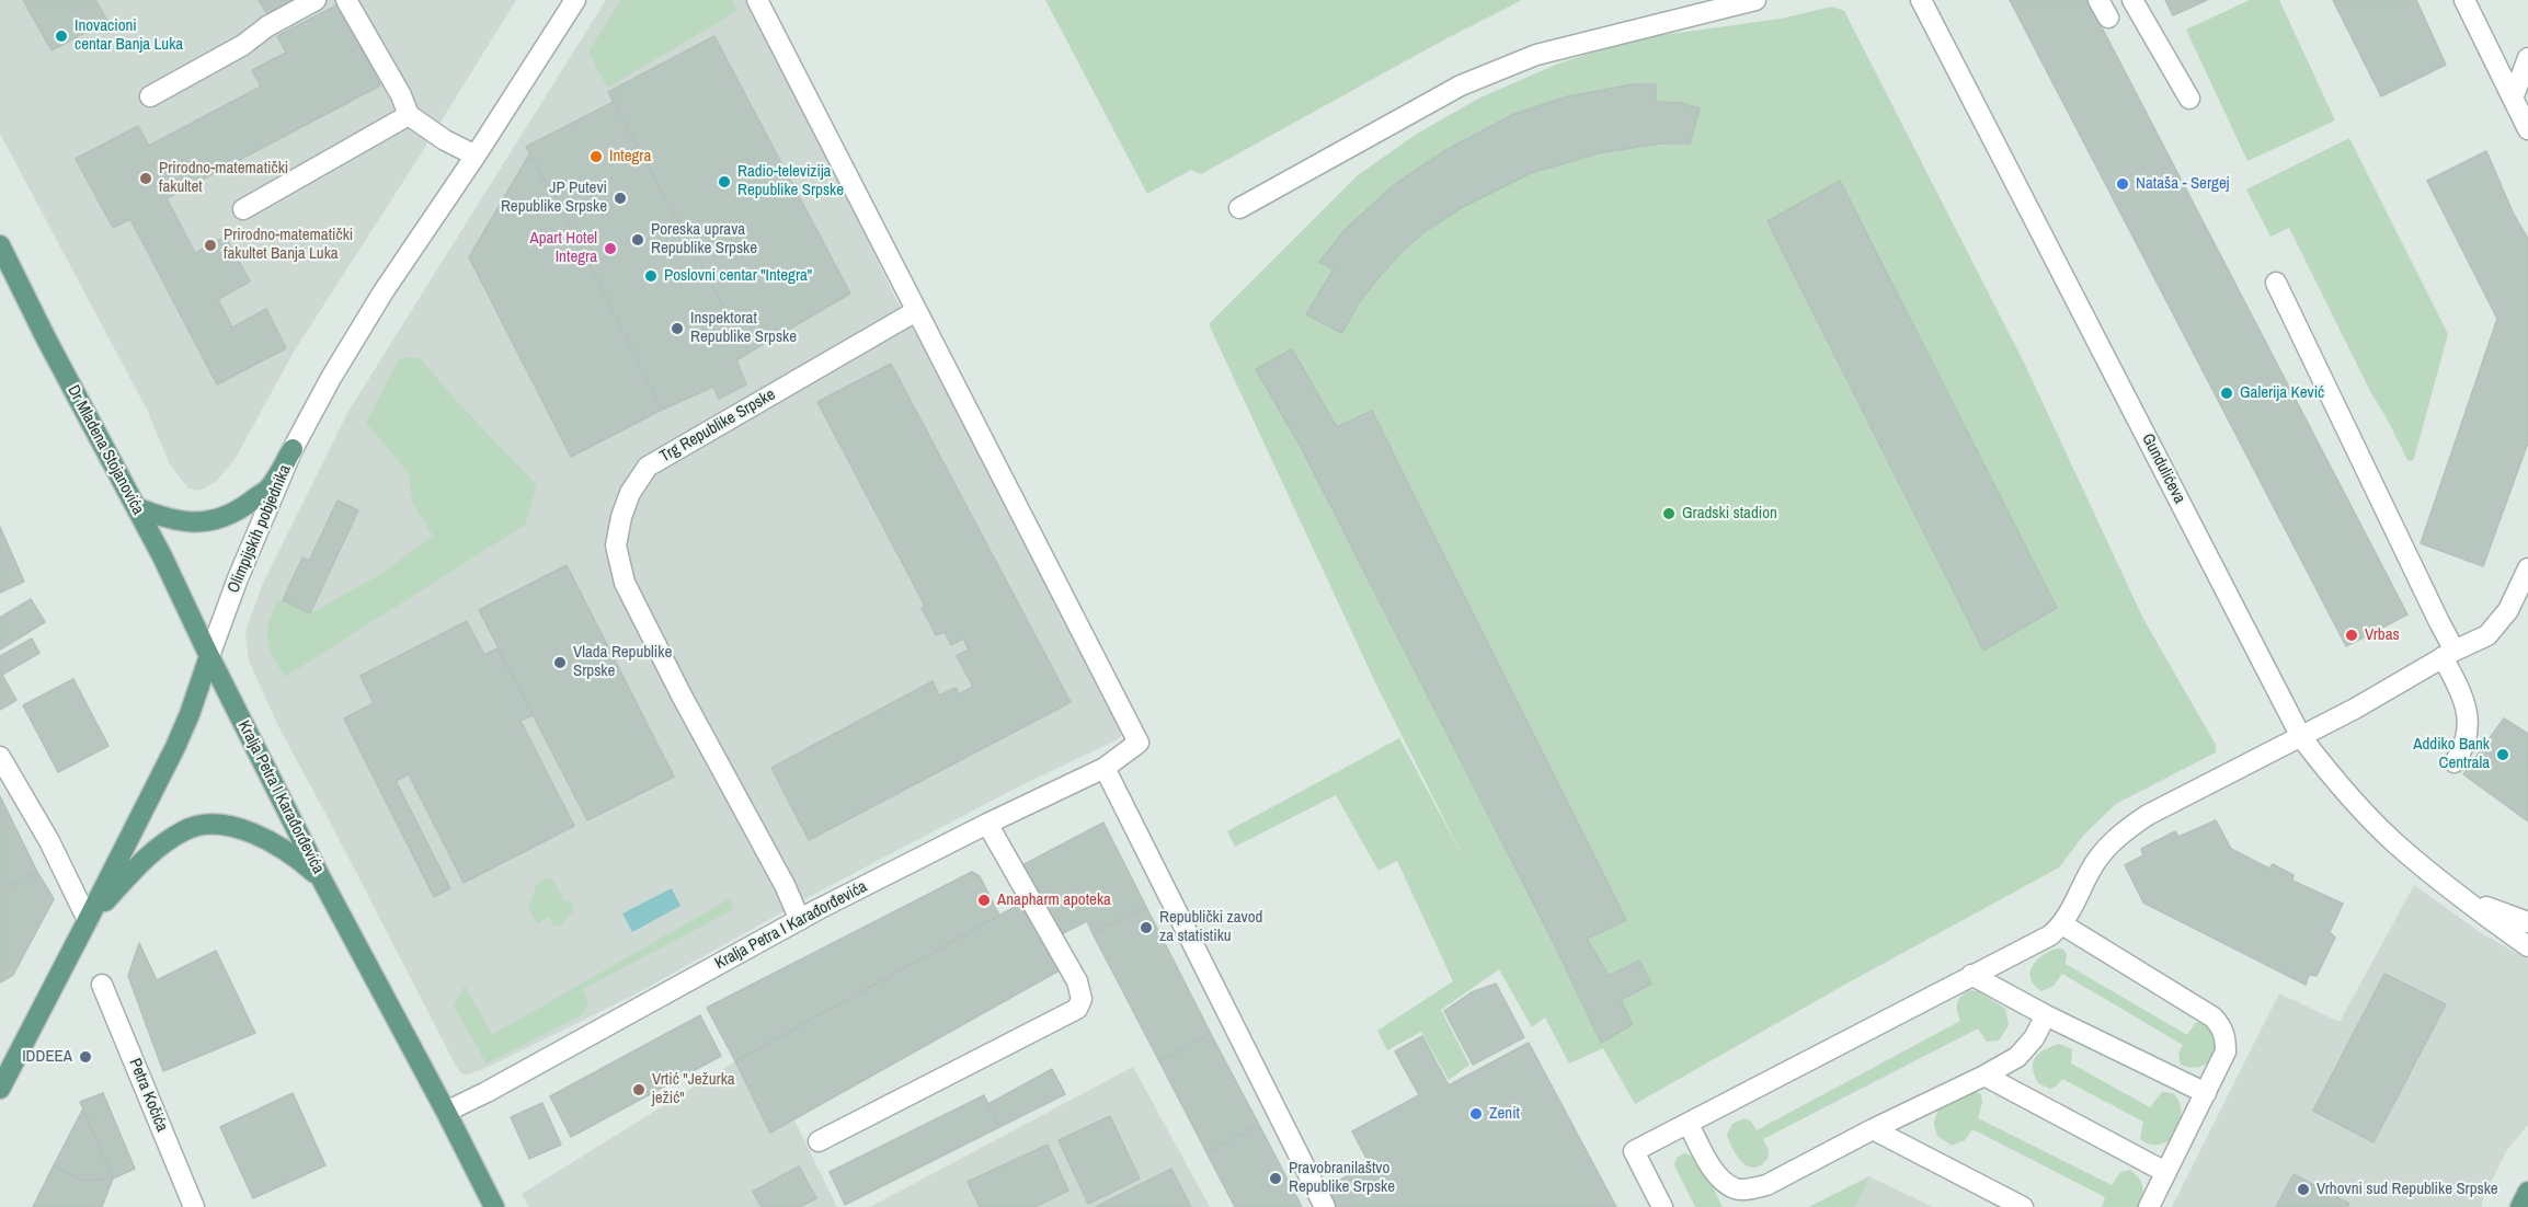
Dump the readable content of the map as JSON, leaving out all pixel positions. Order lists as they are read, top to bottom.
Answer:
{
  "streets": {
    "main road": ["Dr Mladena Stojanovića", "Olimpijskih pobjednika", "Kralja Petra I Karađorđevića"],
    "street": ["Trg Republike Srpske", "Gundulićeva", "Petra Kočića"]
  },
  "crossings": [
    ["Trg Republike Srpske", "Kralja Petra I Karađorđevića"],
    ["Dr Mladena Stojanovića", "Olimpijskih pobjednika"],
    ["Dr Mladena Stojanovića", "Kralja Petra I Karađorđevića"],
    ["Olimpijskih pobjednika", "Kralja Petra I Karađorđevića"]
  ],
  "places": [
    "Inovacioni centar Banja Luka",
    "Integra",
    "Prirodno-matematički fakultet",
    "Radio-televizija Republike Srpske",
    "Nataša - Sergej",
    "JP Putevi Republike Srpske",
    "Poreska uprava Republike Srpske",
    "Prirodno-matematički fakultet Banja Luka",
    "Apart Hotel Integra",
    "Poslovni centar \"Integra\"",
    "Inspektorat Republike Srpske",
    "Galerija Kević",
    "Gradski stadion",
    "Vrbas",
    "Vlada Republike Srpske",
    "Addiko Bank Centrala",
    "Anapharm apoteka",
    "Republički zavod za statistiku",
    "IDDEEA",
    "Vrtić \"Ježurka ježić\"",
    "Zenit",
    "Pravobranilaštvo Republike Srpske",
    "Vrhovni sud Republike Srpske"
  ]
}
